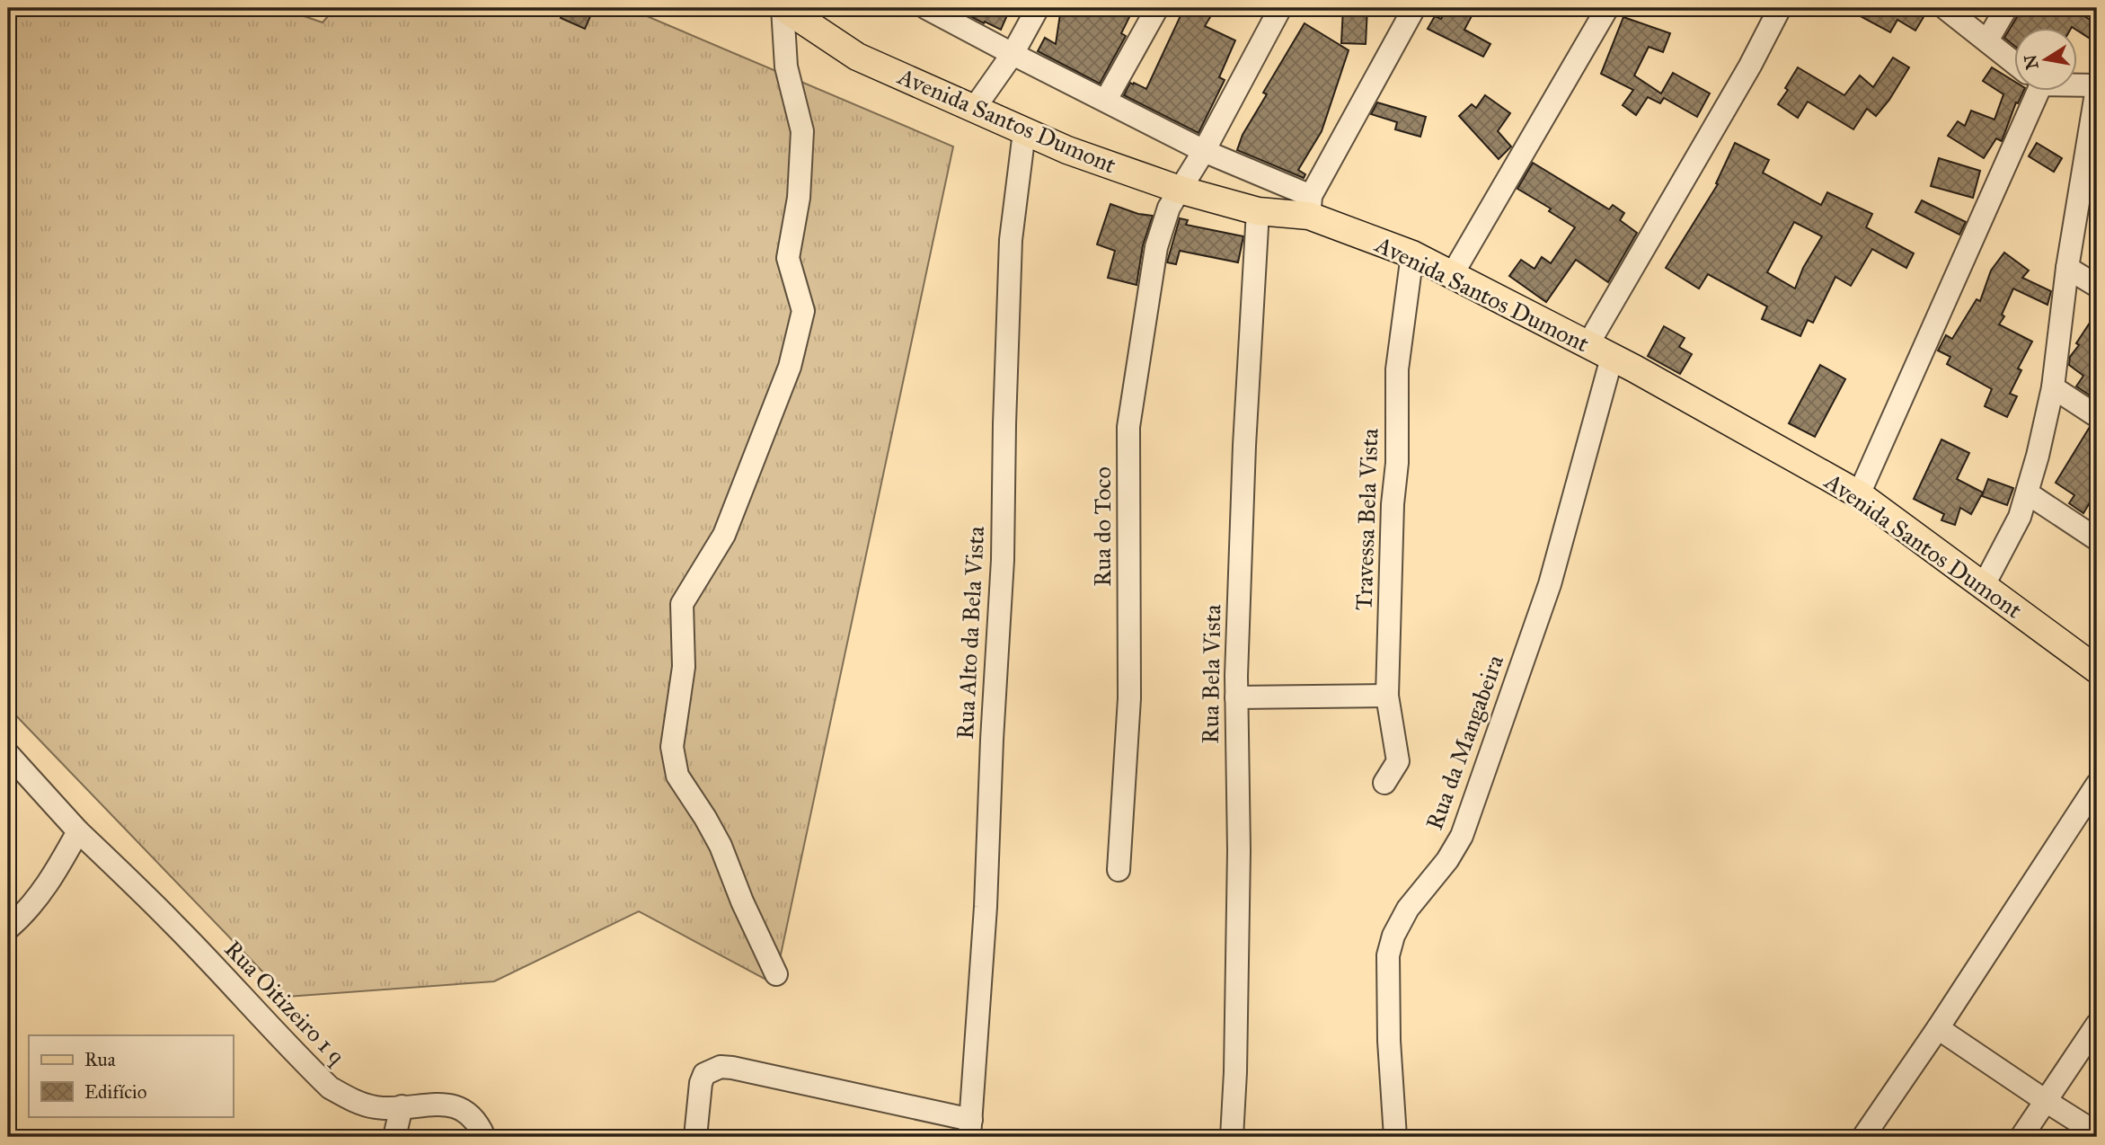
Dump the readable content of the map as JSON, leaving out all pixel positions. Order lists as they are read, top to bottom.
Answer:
{
  "streets": {
    "main road": ["Avenida Santos Dumont"],
    "street": [
      "Travessa Bela Vista",
      "Rua do Toco",
      "Rua Alto da Bela Vista",
      "Rua Bela Vista",
      "Rua da Mangabeira",
      "Rua Oitizeiro 1 q"
    ]
  },
  "crossings": [
    ["Avenida Santos Dumont", "Travessa Bela Vista"],
    ["Avenida Santos Dumont", "Rua do Toco"],
    ["Avenida Santos Dumont", "Rua Alto da Bela Vista"],
    ["Avenida Santos Dumont", "Rua Bela Vista"],
    ["Avenida Santos Dumont", "Rua da Mangabeira"]
  ],
  "legend": ["Rua", "Edifício"],
  "north": "left"
}
